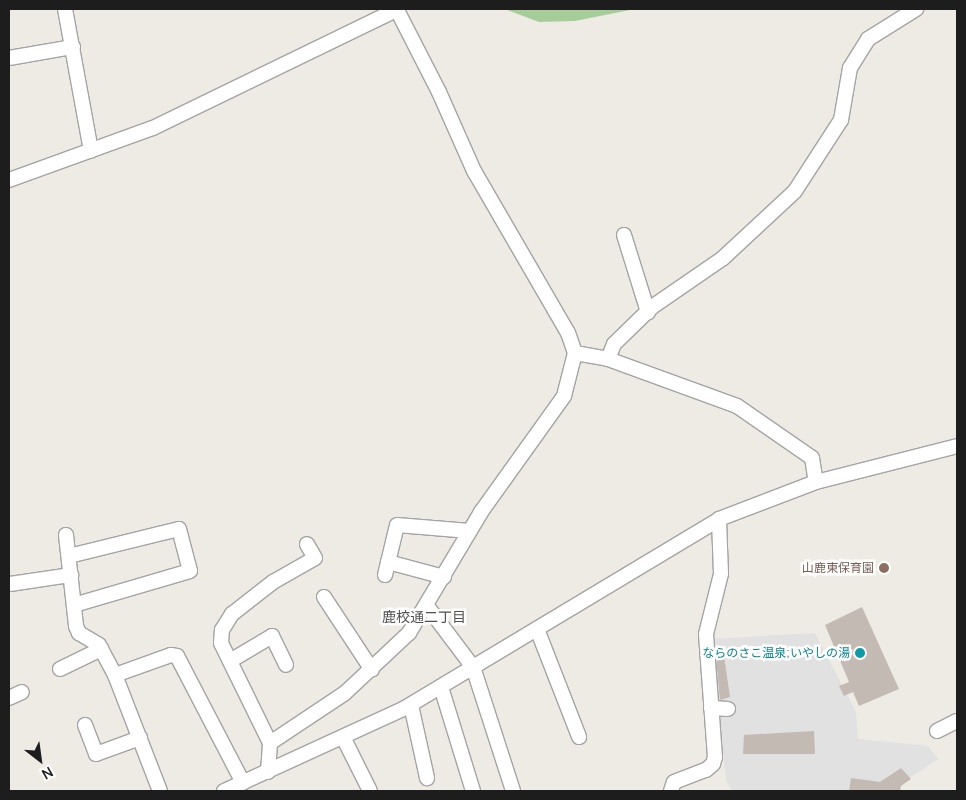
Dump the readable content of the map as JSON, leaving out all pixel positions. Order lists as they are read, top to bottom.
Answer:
{
  "districts": ["鹿校通二丁目"],
  "places": ["山鹿東保育園", "ならのさこ温泉;いやしの湯"],
  "north": "bottom right"
}
